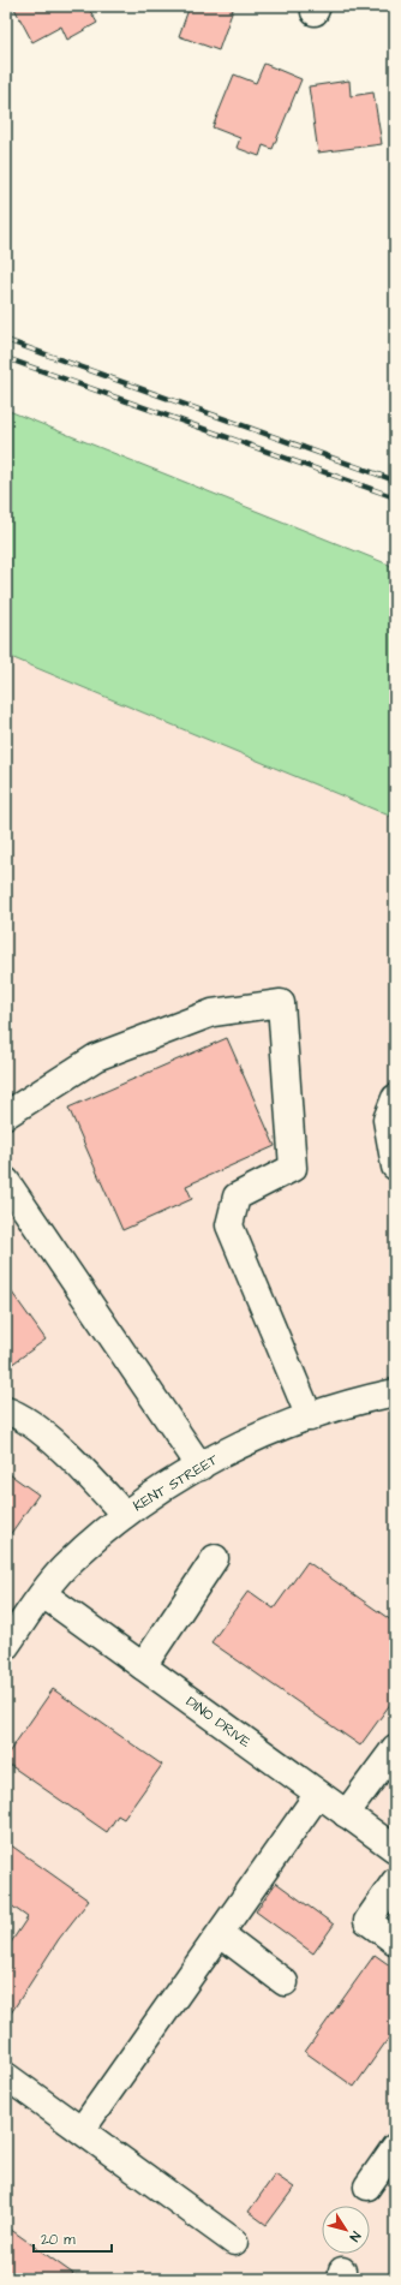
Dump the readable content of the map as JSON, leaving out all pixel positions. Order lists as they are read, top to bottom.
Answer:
{
  "streets": {
    "street": ["KENT STREET", "DINO DRIVE"]
  },
  "crossings": [
    ["KENT STREET", "DINO DRIVE"]
  ],
  "scale_bar": "20 m",
  "north": "bottom right"
}
